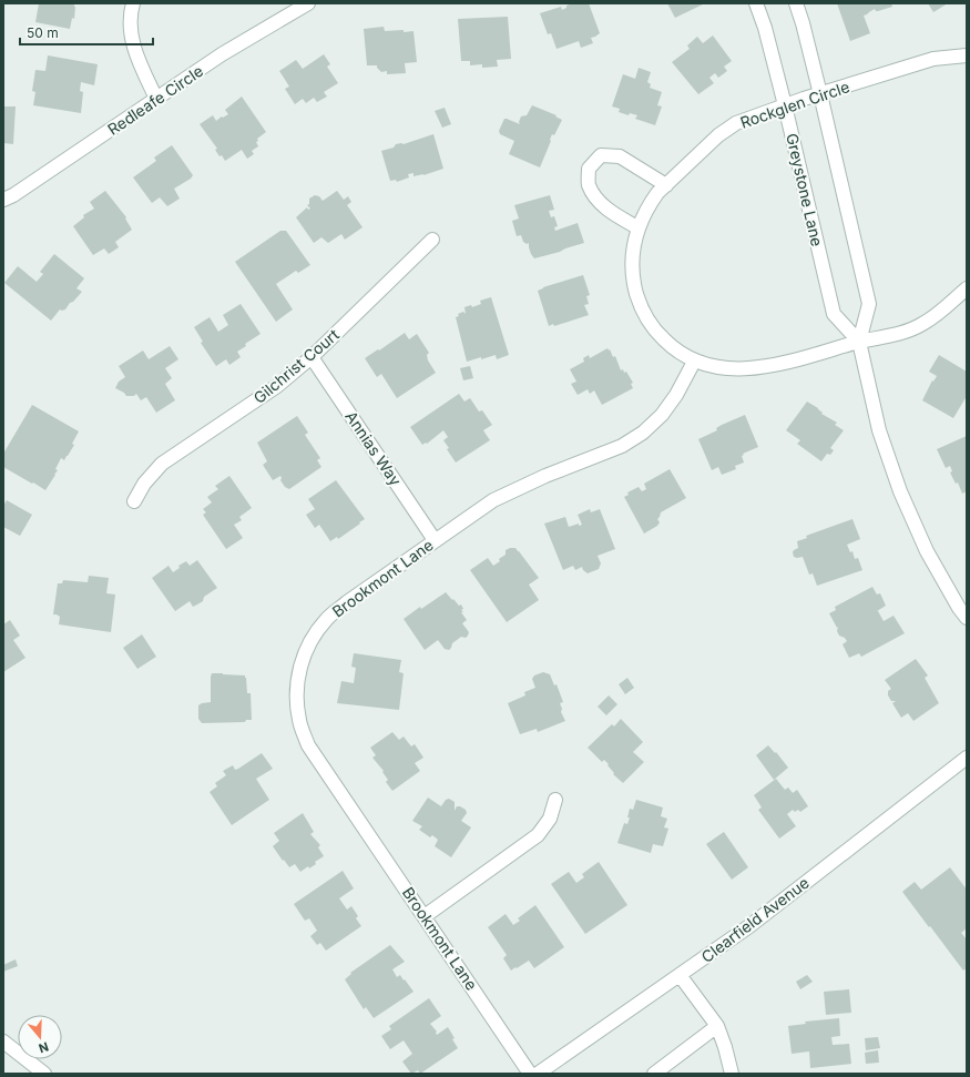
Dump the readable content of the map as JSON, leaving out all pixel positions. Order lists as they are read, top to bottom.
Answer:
{
  "streets": {
    "street": [
      "Redleafe Circle",
      "Rockglen Circle",
      "Greystone Lane",
      "Gilchrist Court",
      "Annias Way",
      "Brookmont Lane",
      "Clearfield Avenue"
    ]
  },
  "crossings": [
    ["Rockglen Circle", "Greystone Lane"],
    ["Rockglen Circle", "Brookmont Lane"],
    ["Gilchrist Court", "Annias Way"],
    ["Annias Way", "Brookmont Lane"]
  ],
  "scale_bar": "50 m",
  "north": "bottom"
}
